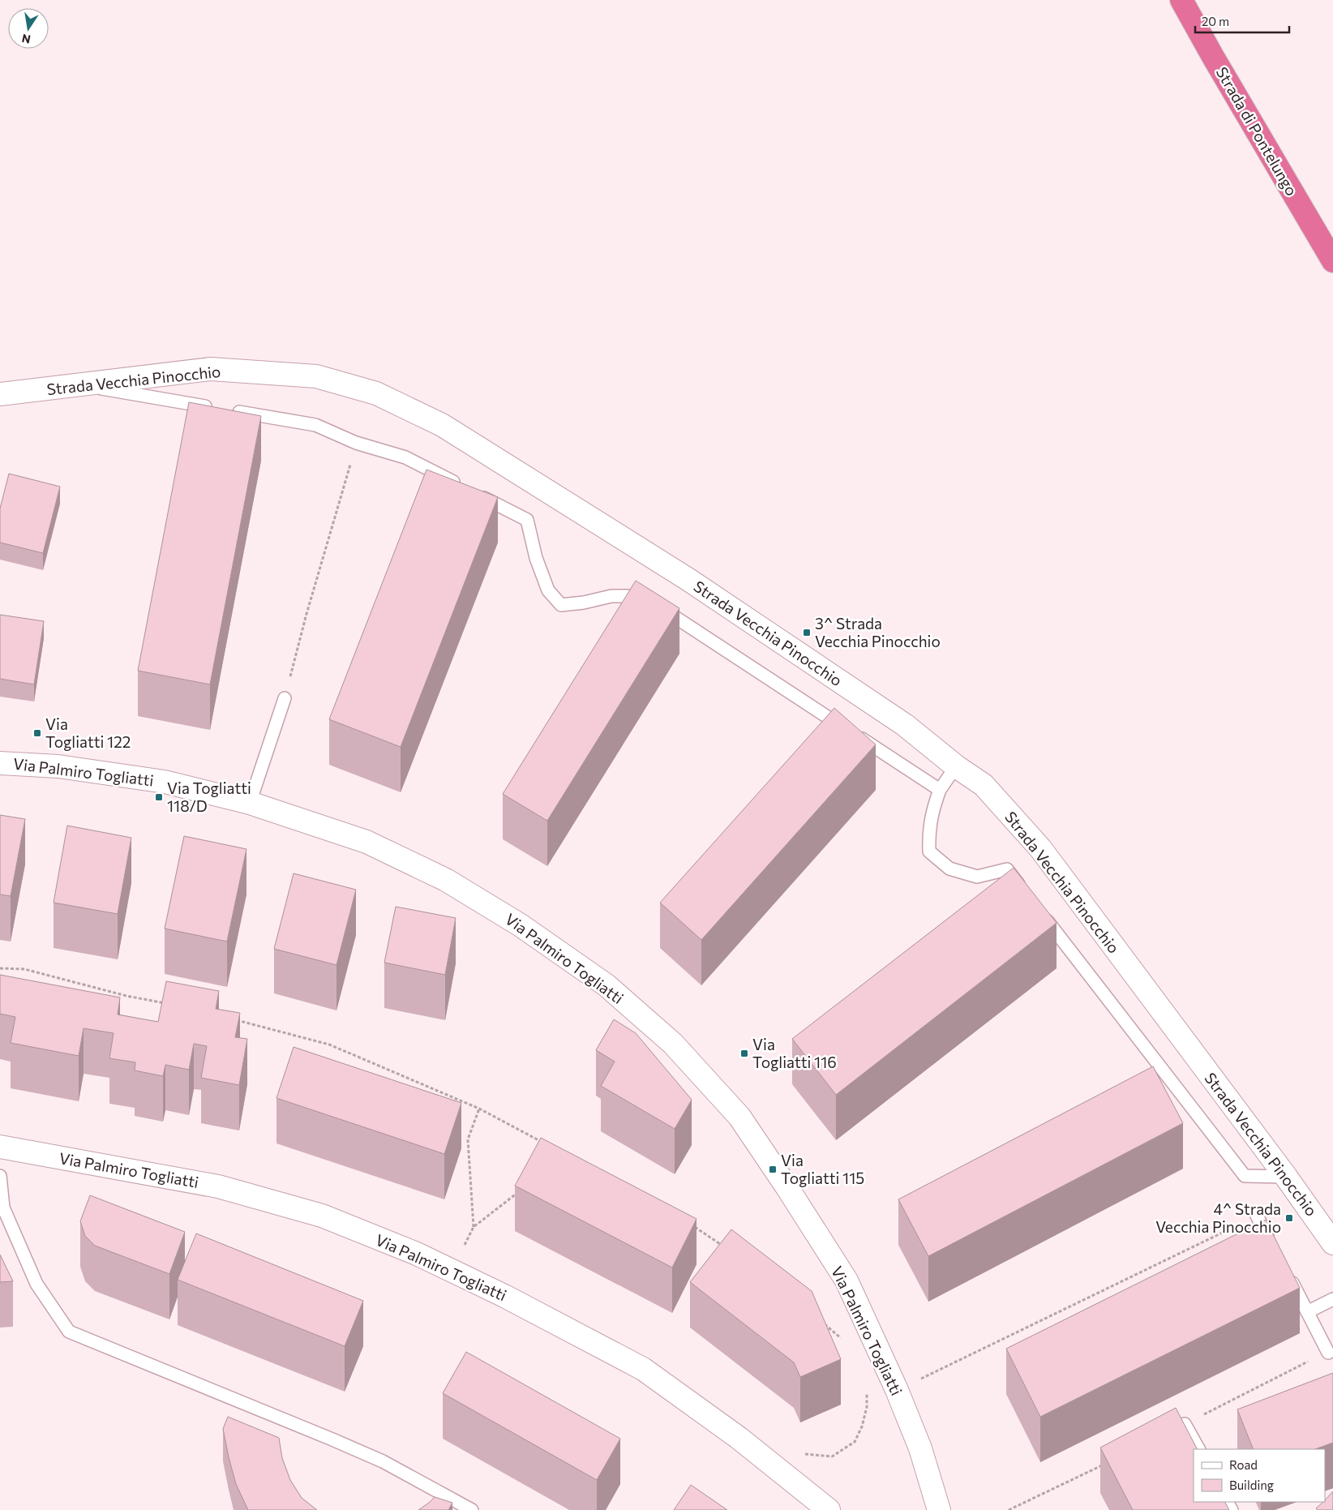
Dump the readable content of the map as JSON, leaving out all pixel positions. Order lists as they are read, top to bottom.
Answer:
{
  "streets": {
    "highway": ["Strada di Pontelungo"],
    "street": ["Strada Vecchia Pinocchio", "Via Palmiro Togliatti"]
  },
  "places": {
    "transit": [
      "3^ Strada Vecchia Pinocchio",
      "Via Togliatti 122",
      "Via Togliatti 118/D",
      "Via Togliatti 116",
      "Via Togliatti 115",
      "4^ Strada Vecchia Pinocchio"
    ]
  },
  "legend": ["Road", "Building"],
  "scale_bar": "20 m",
  "north": "bottom"
}
